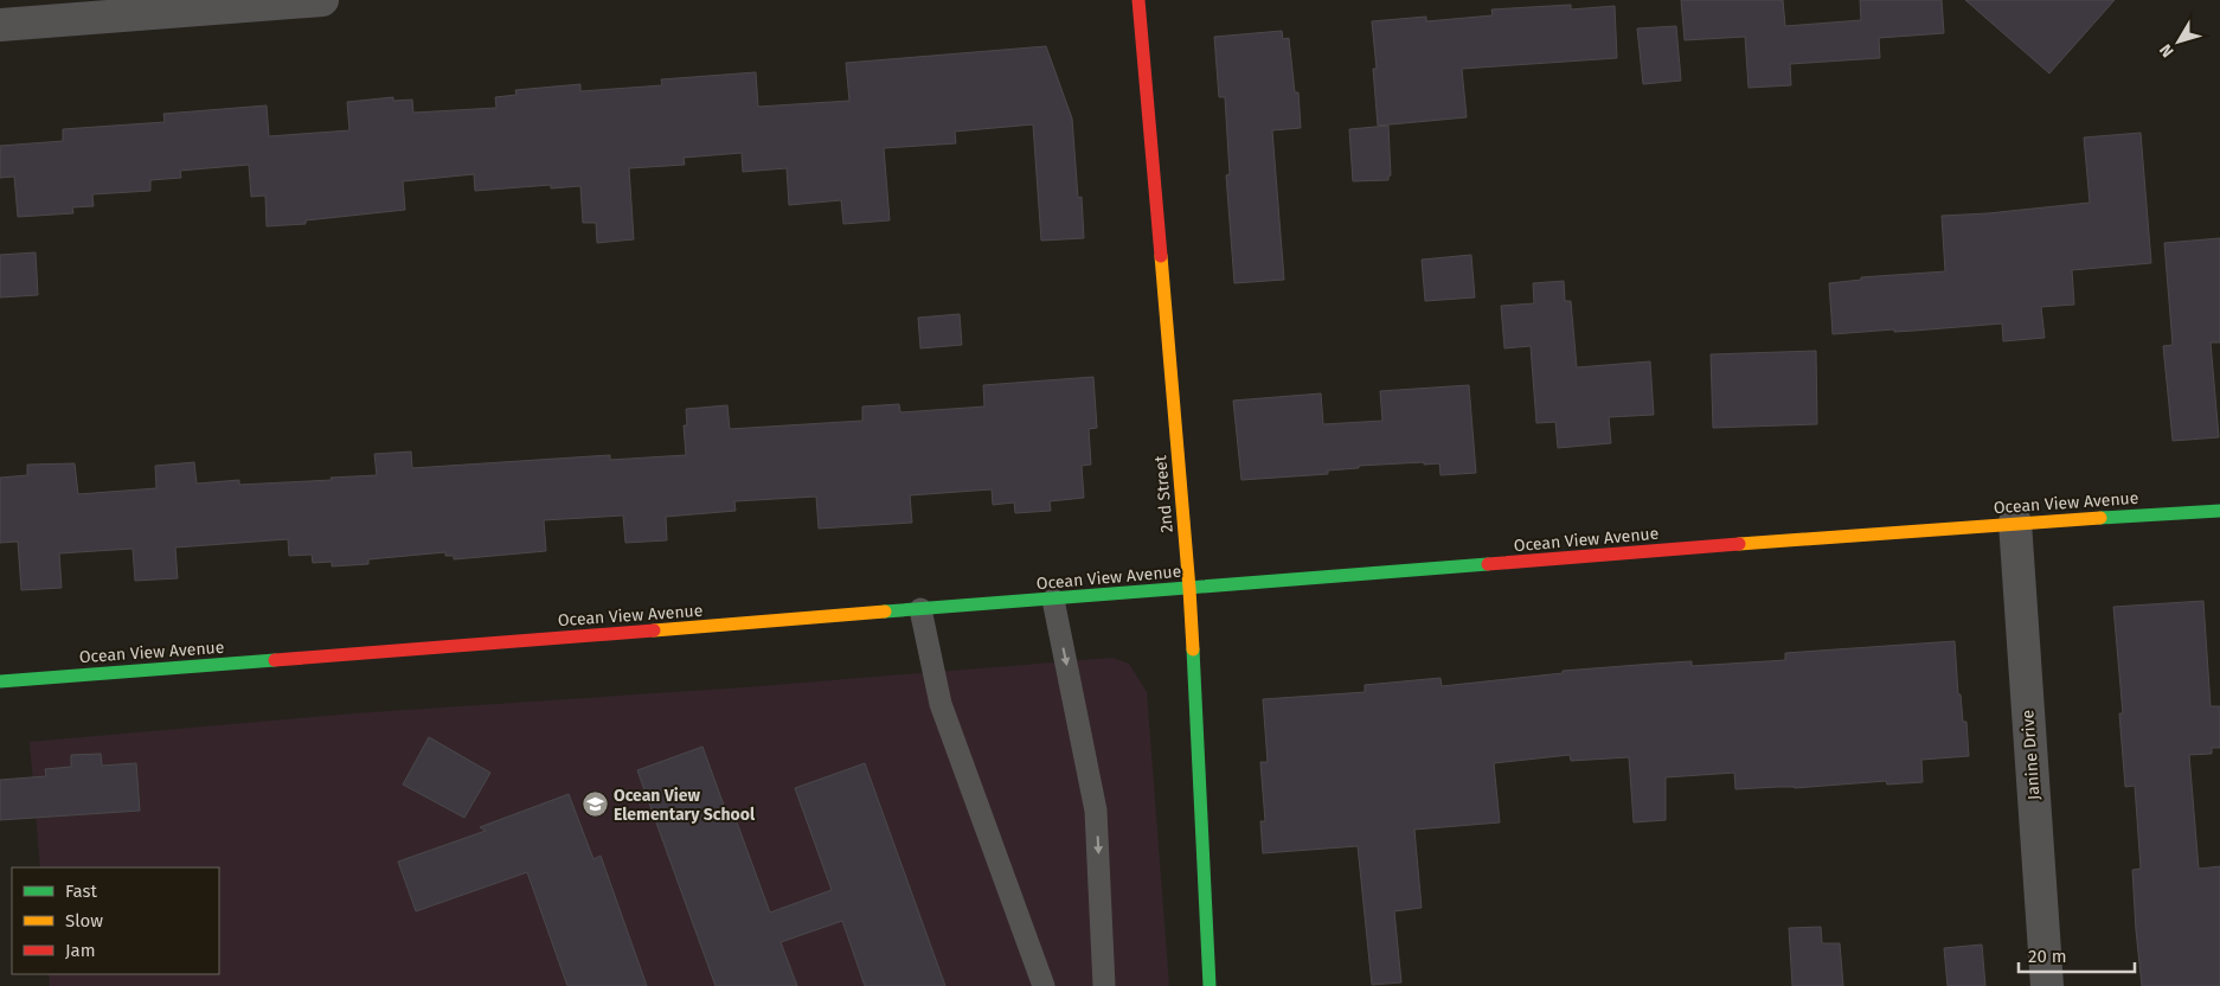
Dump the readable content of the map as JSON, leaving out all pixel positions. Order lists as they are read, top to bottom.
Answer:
{
  "streets": {
    "street": ["2nd Street", "Ocean View Avenue", "Janine Drive"]
  },
  "crossings": [
    ["2nd Street", "Ocean View Avenue"],
    ["Ocean View Avenue", "Janine Drive"]
  ],
  "places": {
    "school or university": ["Ocean View Elementary School"]
  },
  "legend": ["Fast", "Slow", "Jam"],
  "scale_bar": "20 m",
  "north": "bottom left"
}
